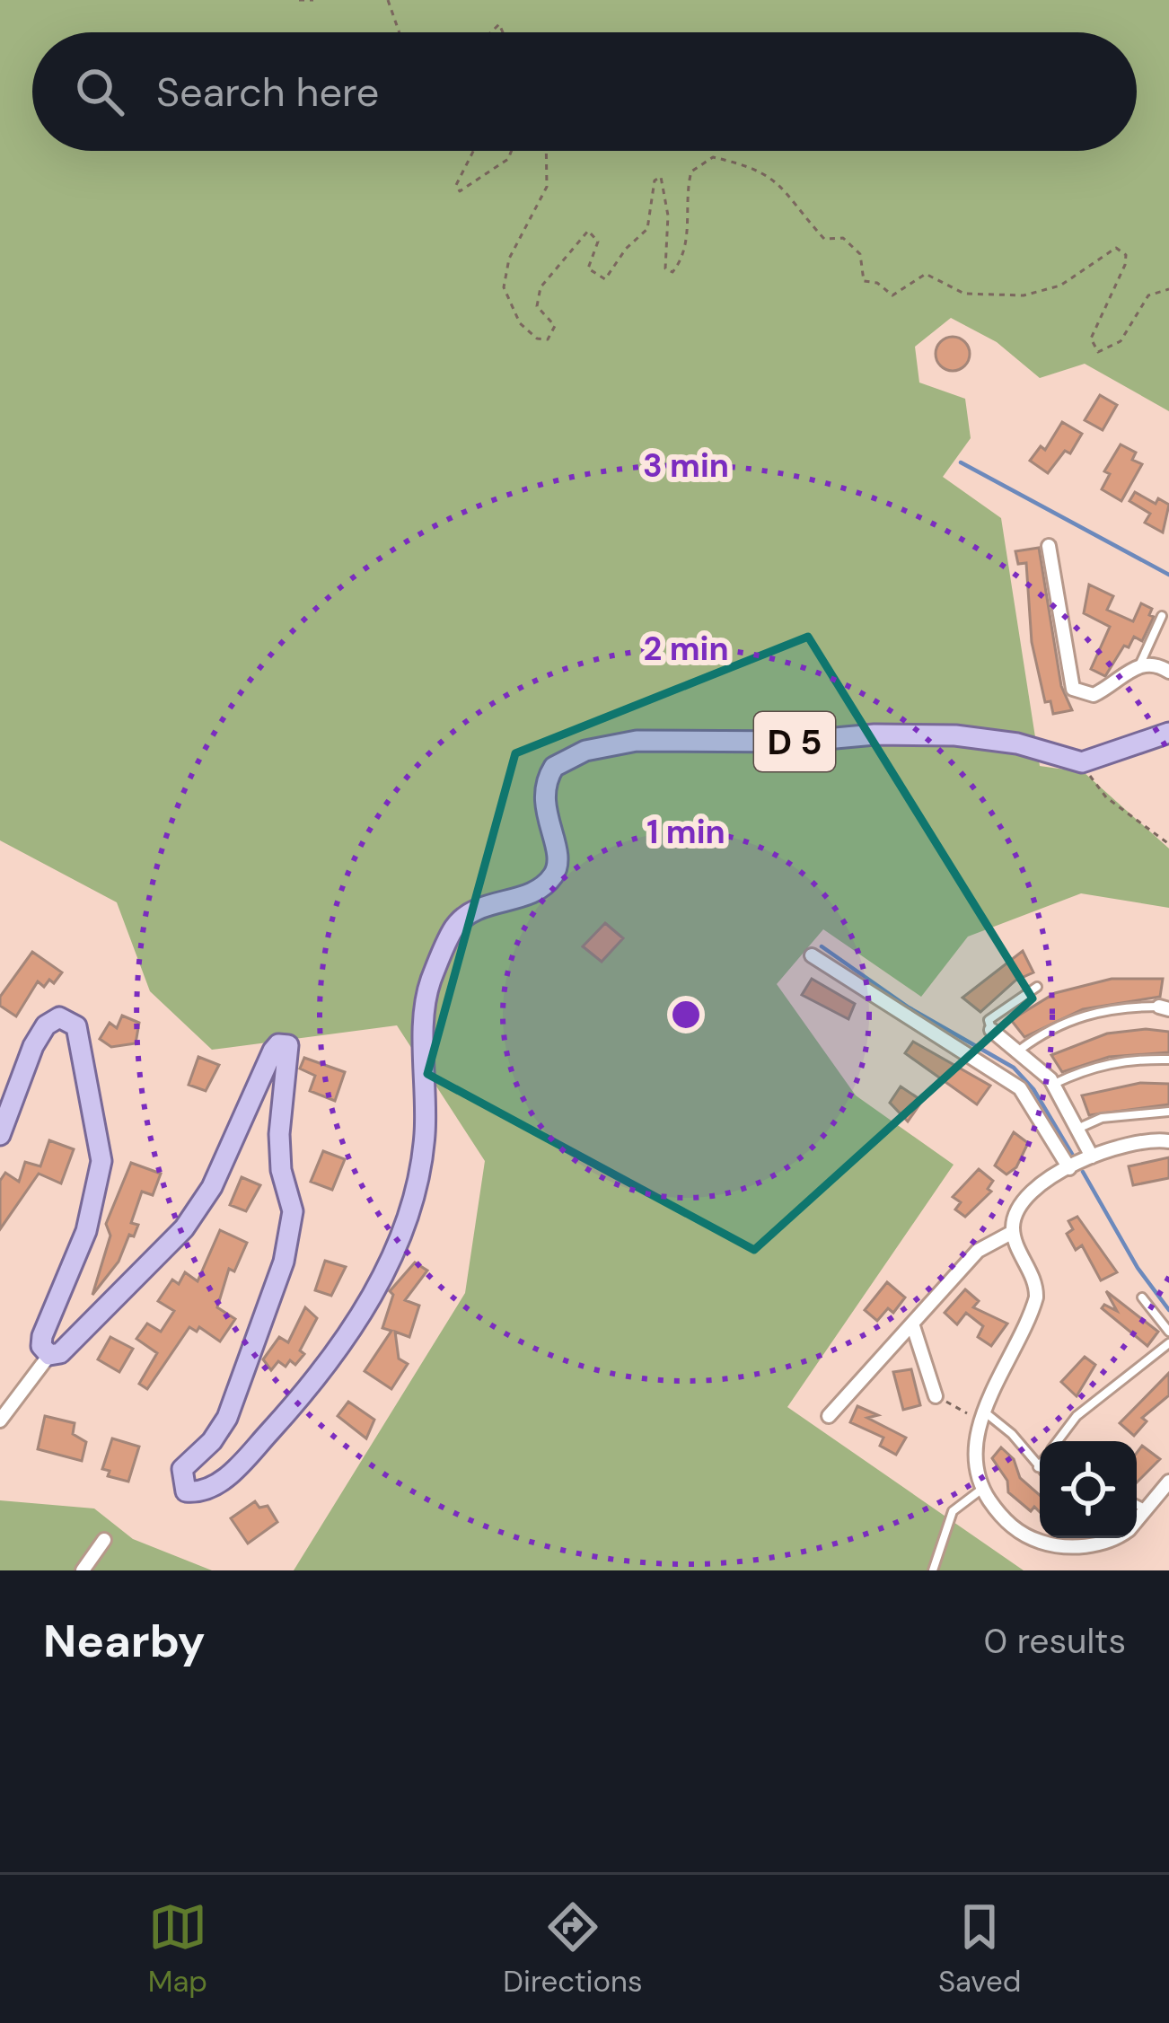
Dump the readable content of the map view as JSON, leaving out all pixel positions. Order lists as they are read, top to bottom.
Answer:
{
  "streets": {
    "main road": ["D 5"]
  },
  "page": {
    "search": "Search here",
    "heading": ["Nearby", "0 results"],
    "nav": ["Map", "Directions", "Saved"]
  },
  "rings": ["3 min", "2 min", "1 min"]
}
